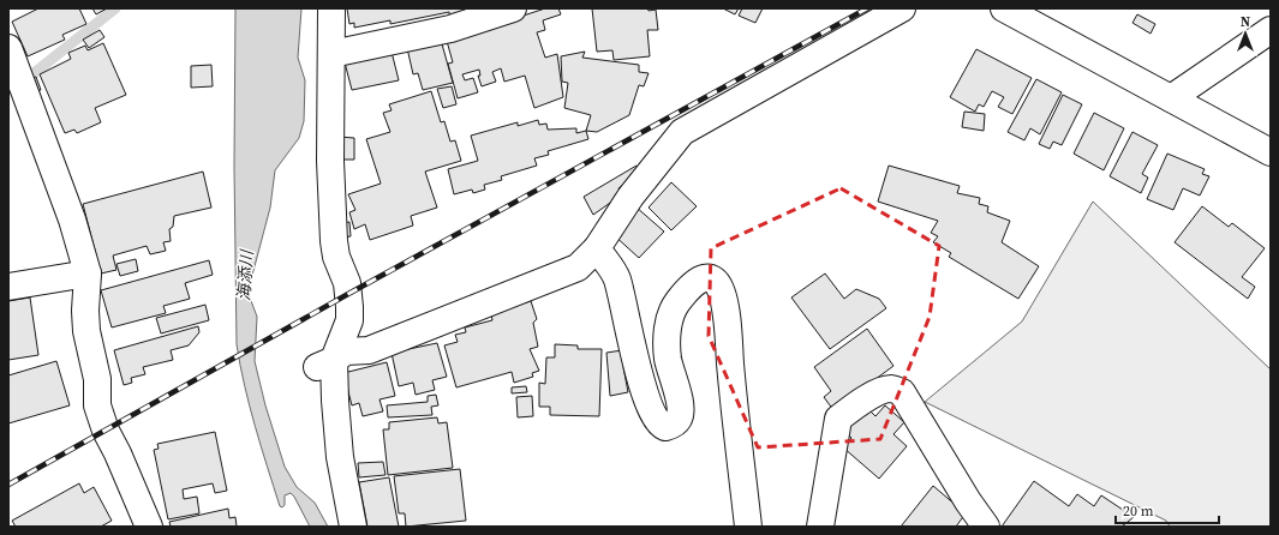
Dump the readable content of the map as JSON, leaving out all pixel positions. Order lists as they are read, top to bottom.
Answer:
{
  "water": ["海添川"],
  "scale_bar": "20 m",
  "north": "top"
}
